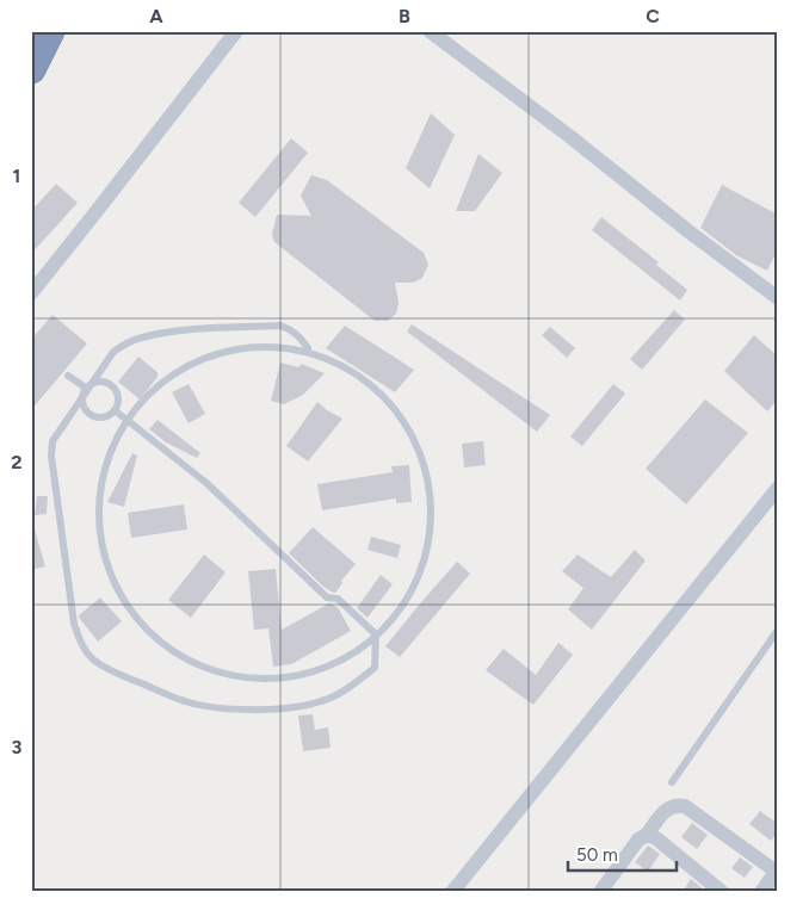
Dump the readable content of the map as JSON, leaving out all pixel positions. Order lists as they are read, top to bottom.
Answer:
{
  "scale_bar": "50 m",
  "grid": {
    "columns": ["A", "B", "C"],
    "rows": ["1", "2", "3"]
  }
}
